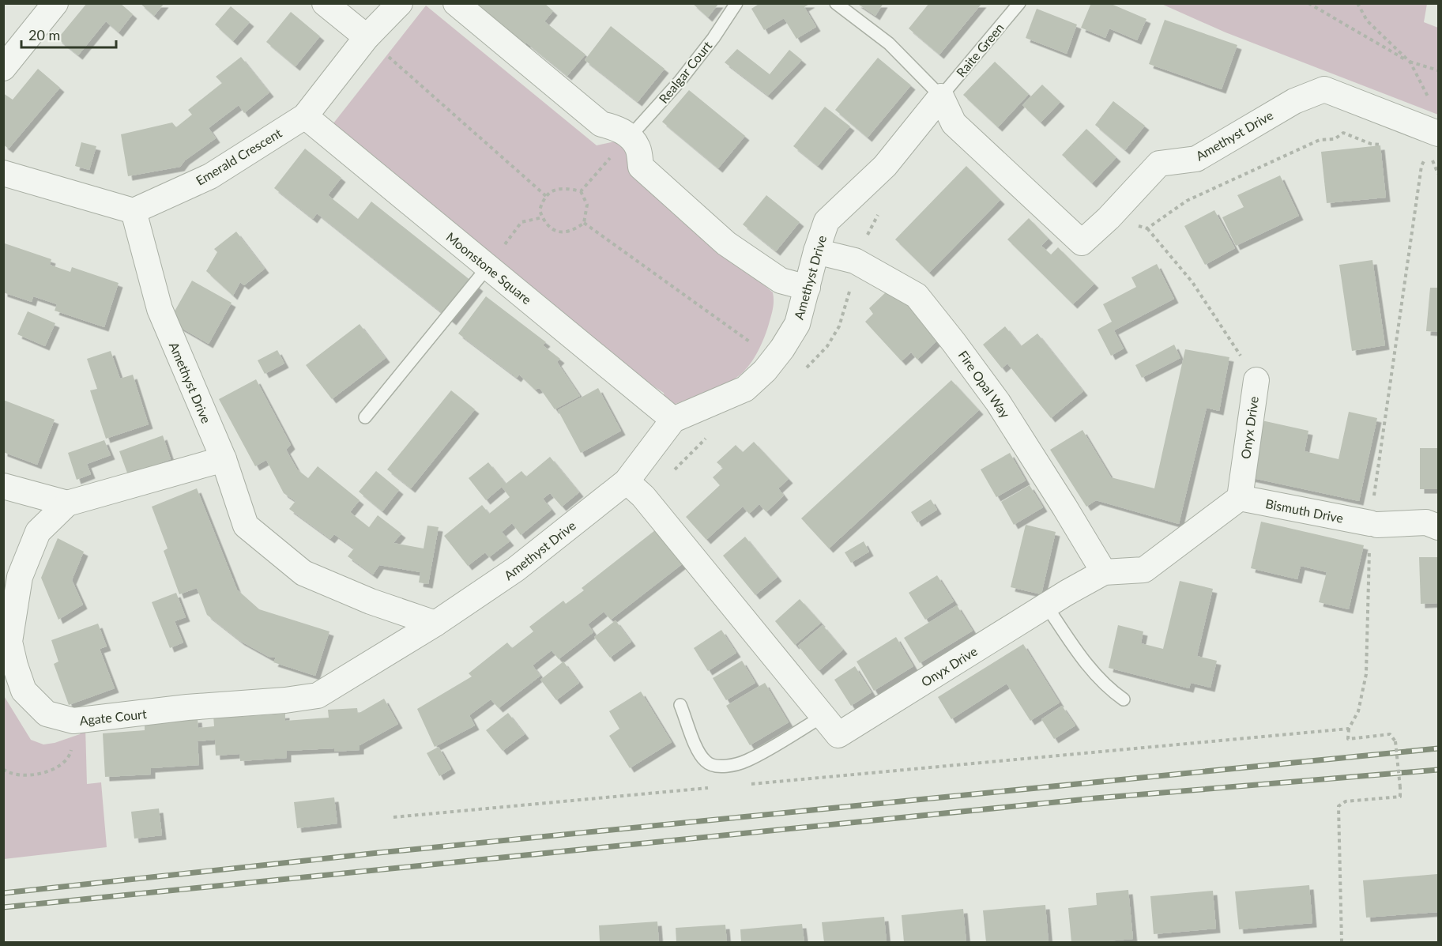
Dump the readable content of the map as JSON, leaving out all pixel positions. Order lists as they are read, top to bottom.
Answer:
{
  "streets": {
    "street": [
      "Amethyst Drive",
      "Emerald Crescent",
      "Moonstone Square",
      "Fire Opal Way",
      "Onyx Drive",
      "Bismuth Drive",
      "Agate Court"
    ],
    "lane": ["Raite Green", "Realgar Court"]
  },
  "crossings": [
    ["Raite Green", "Amethyst Drive"],
    ["Amethyst Drive", "Emerald Crescent"],
    ["Amethyst Drive", "Moonstone Square"],
    ["Amethyst Drive", "Fire Opal Way"],
    ["Amethyst Drive", "Onyx Drive"],
    ["Amethyst Drive", "Agate Court"],
    ["Emerald Crescent", "Moonstone Square"],
    ["Fire Opal Way", "Onyx Drive"],
    ["Onyx Drive", "Bismuth Drive"]
  ],
  "scale_bar": "20 m"
}
